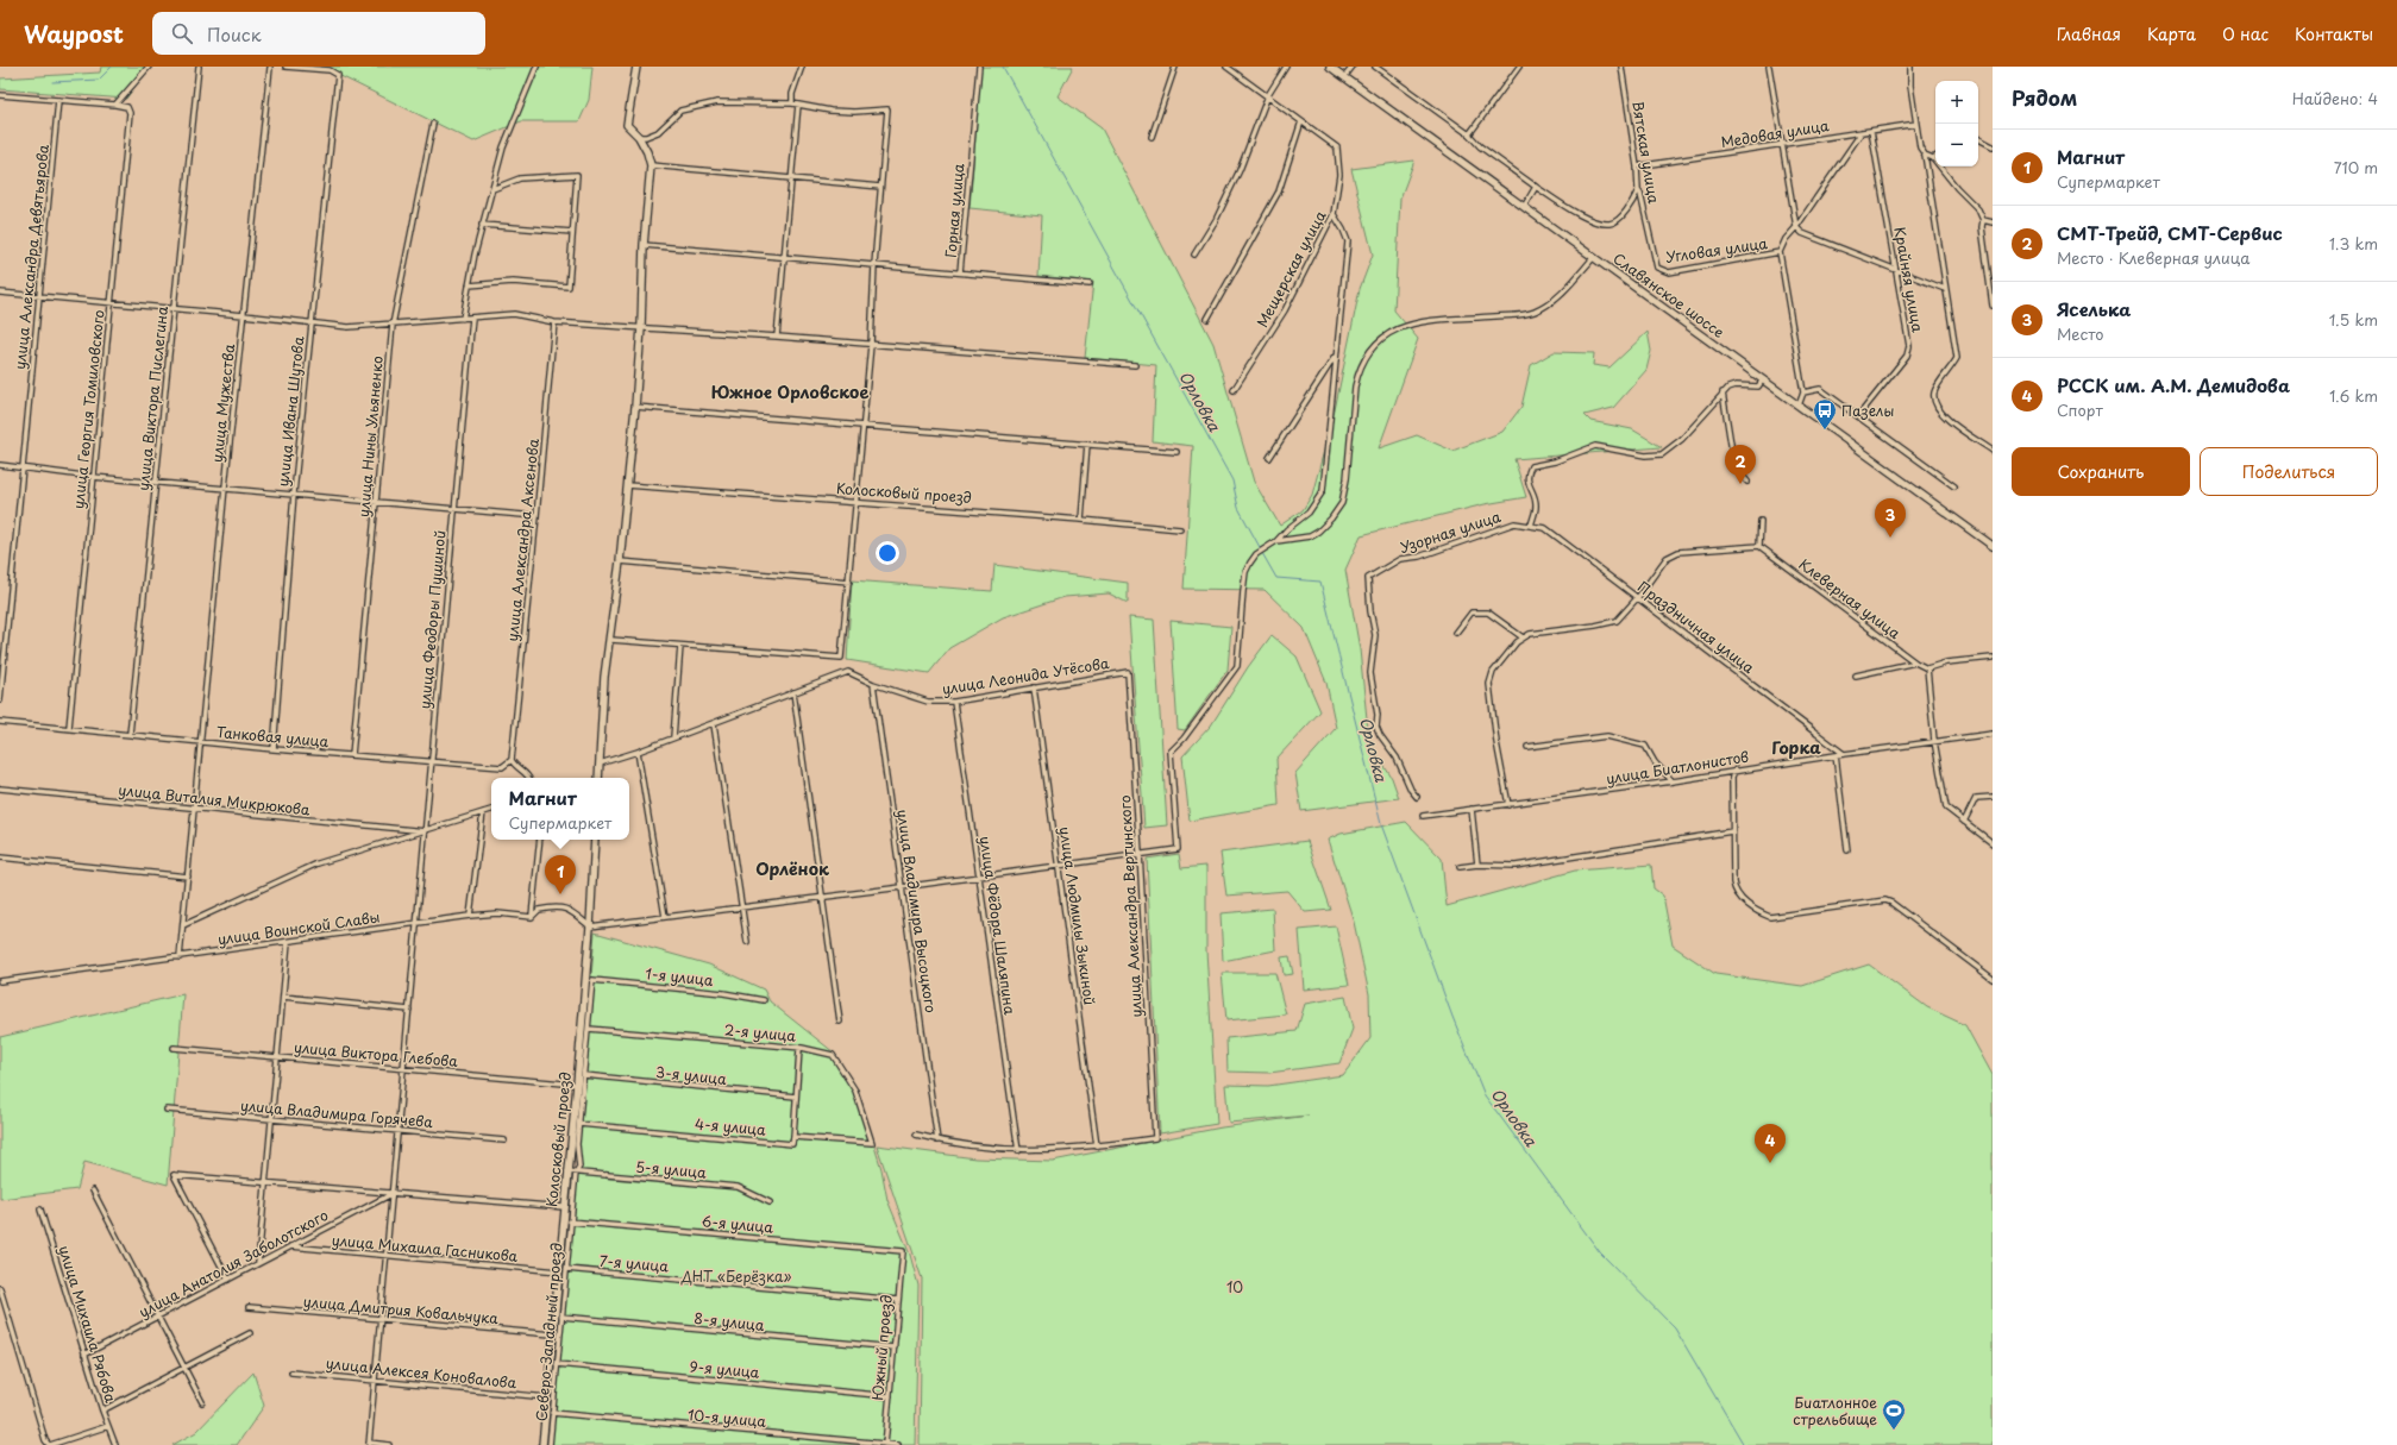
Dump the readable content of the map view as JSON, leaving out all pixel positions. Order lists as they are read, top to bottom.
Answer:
{
  "streets": {
    "street": [
      "Медовая улица",
      "Вятская улица",
      "Горная улица",
      "Угловая улица",
      "улица Александра Девятьярова",
      "Мещерская улица",
      "Крайняя улица",
      "Славянское шоссе",
      "улица Виктора Пислегина",
      "улица Мужества",
      "улица Георгия Томиловского",
      "улица Ивана Шутова",
      "улица Нины Ульяненко",
      "Колосковый проезд",
      "Узорная улица",
      "улица Александра Аксенова",
      "Клеверная улица",
      "улица Феодоры Пушиной",
      "Праздничная улица",
      "улица Леонида Утёсова",
      "Танковая улица",
      "улица Биатлонистов",
      "улица Виталия Микрюкова",
      "улица Александра Вертинского",
      "улица Владимира Высоцкого",
      "улица Людмилы Зыкиной",
      "улица Фёдора Шаляпина",
      "улица Воинской Славы",
      "1-я улица",
      "2-я улица",
      "улица Виктора Глебова",
      "3-я улица",
      "улица Владимира Горячева",
      "4-я улица",
      "5-я улица",
      "6-я улица",
      "улица Михаила Гасникова",
      "улица Анатолия Заболотского",
      "7-я улица",
      "улица Дмитрия Ковальчука",
      "8-я улица",
      "улица Михаила Рябова",
      "Северо-Западный проезд",
      "Южный проезд",
      "9-я улица",
      "улица Алексея Коновалова",
      "10-я улица"
    ]
  },
  "crossings": [
    ["Медовая улица", "Вятская улица"],
    ["Медовая улица", "Крайняя улица"],
    ["Вятская улица", "Угловая улица"],
    ["улица Виктора Пислегина", "Танковая улица"],
    ["улица Мужества", "Танковая улица"],
    ["улица Мужества", "улица Виталия Микрюкова"],
    ["улица Мужества", "улица Воинской Славы"],
    ["улица Георгия Томиловского", "Танковая улица"],
    ["улица Ивана Шутова", "Танковая улица"],
    ["улица Нины Ульяненко", "Танковая улица"],
    ["Колосковый проезд", "улица Виктора Глебова"],
    ["Колосковый проезд", "5-я улица"],
    ["Колосковый проезд", "улица Михаила Гасникова"],
    ["Колосковый проезд", "улица Анатолия Заболотского"],
    ["Колосковый проезд", "улица Дмитрия Ковальчука"],
    ["Колосковый проезд", "улица Алексея Коновалова"],
    ["Узорная улица", "Праздничная улица"],
    ["улица Александра Аксенова", "Танковая улица"],
    ["улица Феодоры Пушиной", "Танковая улица"],
    ["улица Феодоры Пушиной", "улица Виталия Микрюкова"],
    ["улица Феодоры Пушиной", "улица Воинской Славы"],
    ["улица Феодоры Пушиной", "улица Виктора Глебова"],
    ["улица Феодоры Пушиной", "улица Владимира Горячева"],
    ["улица Феодоры Пушиной", "улица Михаила Гасникова"],
    ["улица Феодоры Пушиной", "улица Анатолия Заболотского"],
    ["улица Феодоры Пушиной", "улица Дмитрия Ковальчука"],
    ["улица Феодоры Пушиной", "улица Алексея Коновалова"],
    ["Праздничная улица", "улица Биатлонистов"],
    ["улица Леонида Утёсова", "улица Александра Вертинского"],
    ["улица Леонида Утёсова", "улица Владимира Высоцкого"],
    ["улица Леонида Утёсова", "улица Людмилы Зыкиной"],
    ["улица Леонида Утёсова", "улица Фёдора Шаляпина"],
    ["улица Александра Вертинского", "улица Людмилы Зыкиной"],
    ["1-я улица", "Северо-Западный проезд"],
    ["2-я улица", "4-я улица"],
    ["2-я улица", "Северо-Западный проезд"],
    ["3-я улица", "Северо-Западный проезд"],
    ["4-я улица", "Северо-Западный проезд"],
    ["5-я улица", "Северо-Западный проезд"],
    ["6-я улица", "Северо-Западный проезд"],
    ["6-я улица", "Южный проезд"],
    ["улица Михаила Гасникова", "улица Анатолия Заболотского"],
    ["улица Анатолия Заболотского", "улица Михаила Рябова"],
    ["7-я улица", "Северо-Западный проезд"],
    ["7-я улица", "Южный проезд"],
    ["8-я улица", "Северо-Западный проезд"],
    ["8-я улица", "Южный проезд"],
    ["Северо-Западный проезд", "9-я улица"],
    ["Северо-Западный проезд", "10-я улица"],
    ["Южный проезд", "9-я улица"],
    ["Южный проезд", "10-я улица"]
  ],
  "districts": ["Южное Орловское", "Горка", "Орлёнок"],
  "water": ["Орловка"],
  "parks": ["ДНТ «Берёзка»", "10"],
  "places": {
    "bus stop": ["Пазелы"],
    "sports": ["Биатлонное стрельбище"]
  },
  "page": {
    "header": "Waypost",
    "search": "Поиск",
    "nav": [
      "Главная",
      "Карта",
      "О нас",
      "Контакты"
    ],
    "heading": ["Рядом", "Найдено: 4"],
    "map_buttons": ["+", "−"],
    "list": [
      {
        "mark": "1",
        "name": "Магнит",
        "note": "Супермаркет",
        "value": "710 m"
      },
      {
        "mark": "2",
        "name": "СМТ-Трейд, СМТ-Сервис",
        "note": "Место · Клеверная улица",
        "value": "1.3 km"
      },
      {
        "mark": "3",
        "name": "Яселька",
        "note": "Место",
        "value": "1.5 km"
      },
      {
        "mark": "4",
        "name": "РССК им. А.М. Демидова",
        "note": "Спорт",
        "value": "1.6 km"
      }
    ],
    "buttons": ["Сохранить", "Поделиться"],
    "pins": [
      "2",
      "3",
      "1",
      "4"
    ],
    "popup": ["Магнит", "Супермаркет"]
  }
}
